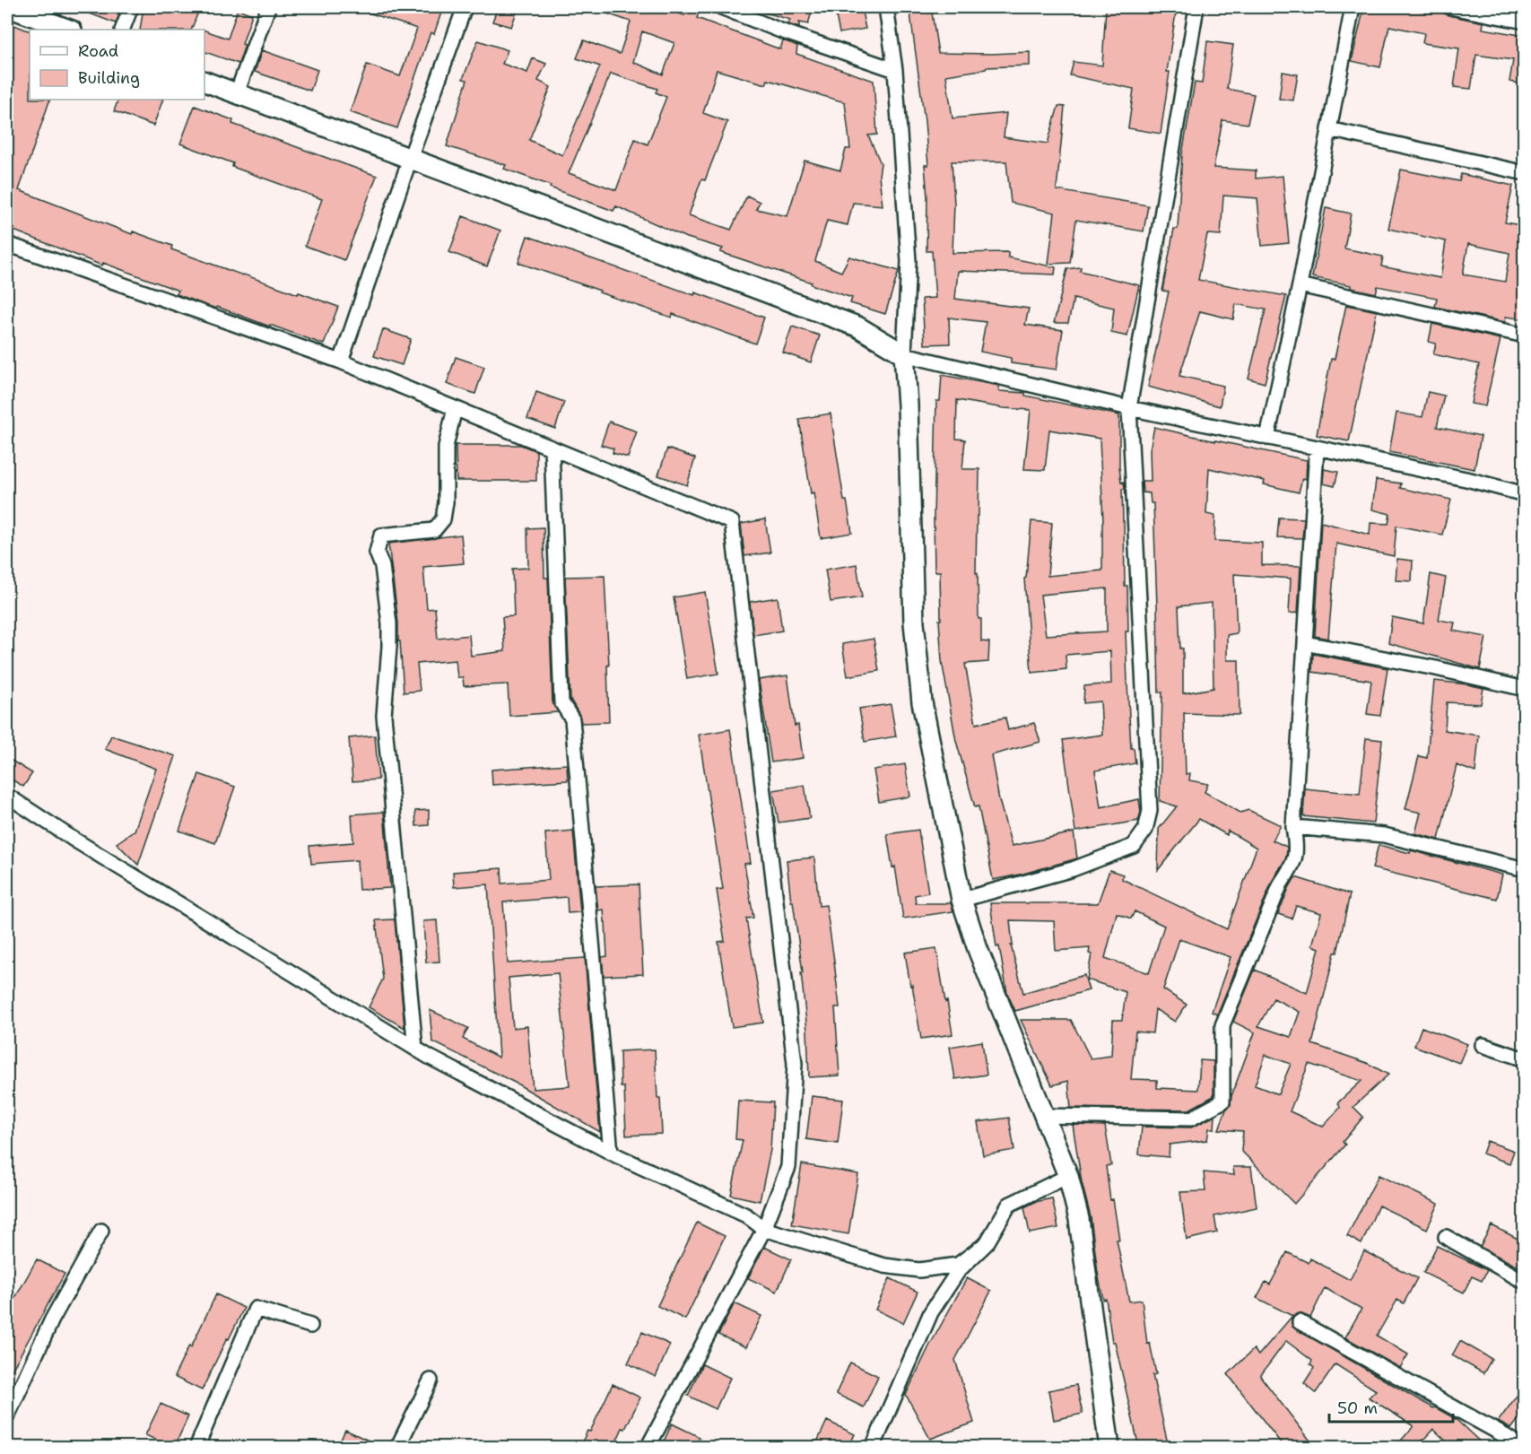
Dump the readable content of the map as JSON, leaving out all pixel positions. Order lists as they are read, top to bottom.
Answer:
{
  "legend": ["Road", "Building"],
  "scale_bar": "50 m"
}
